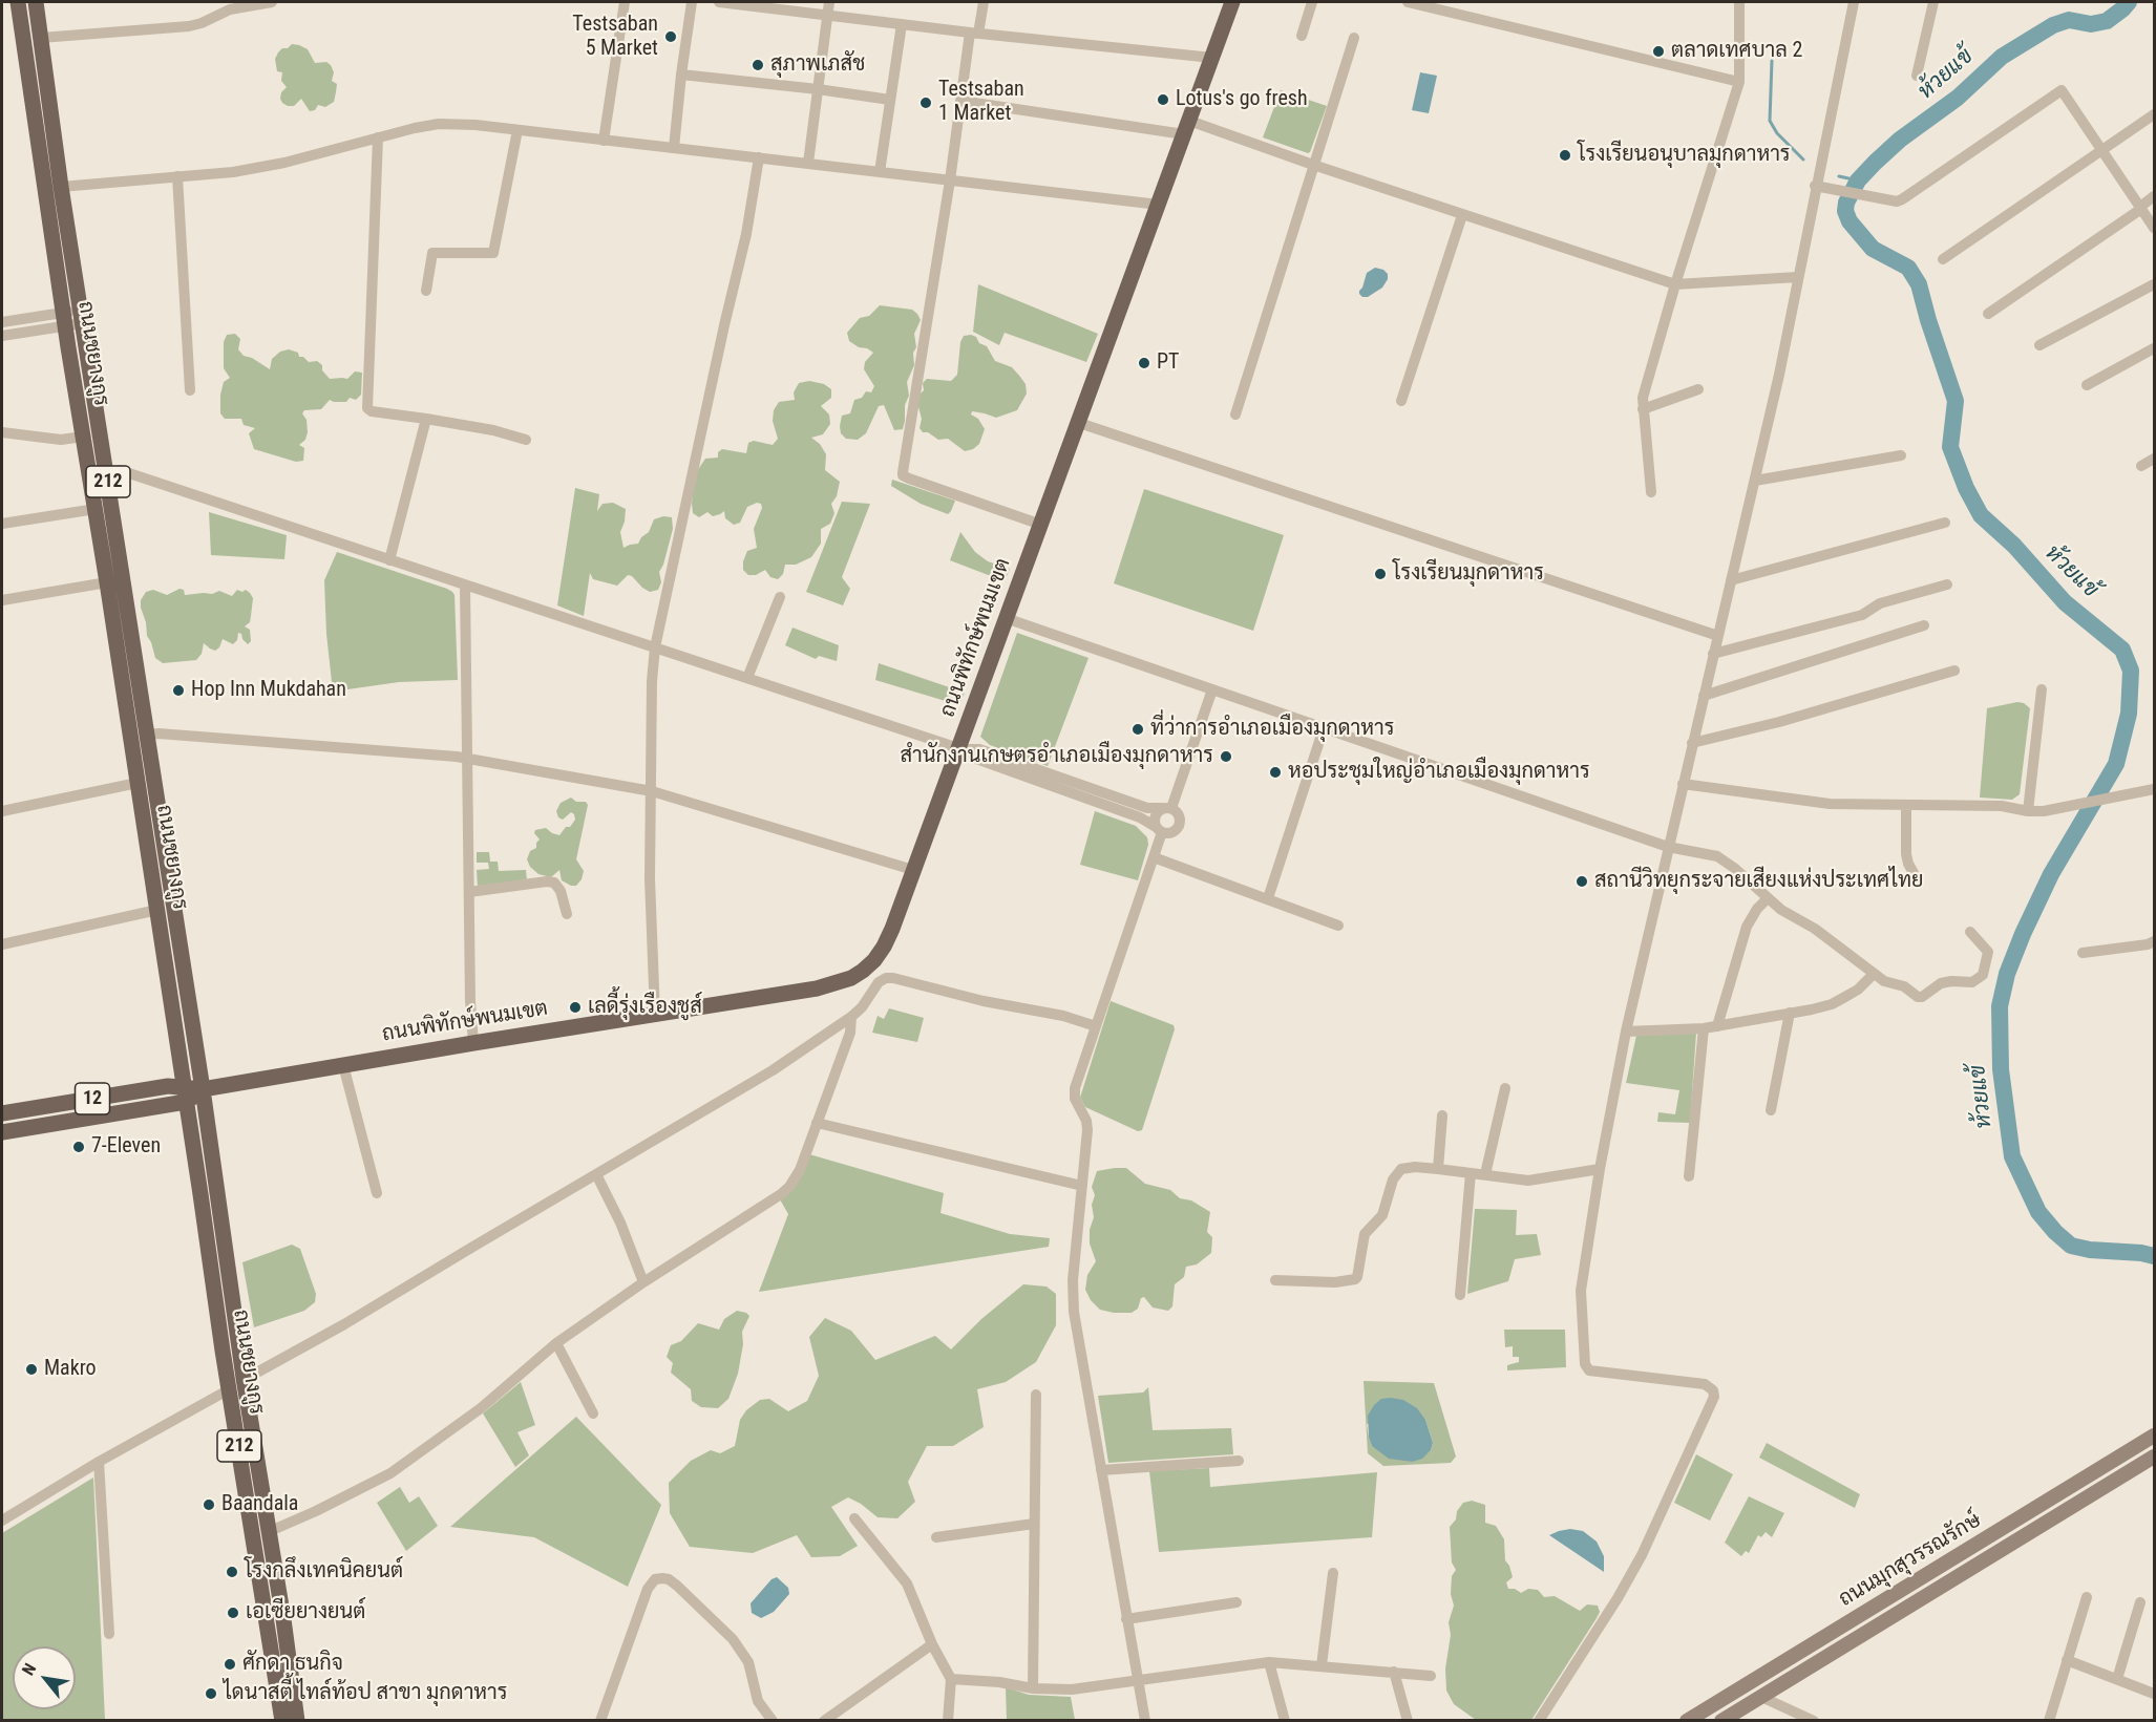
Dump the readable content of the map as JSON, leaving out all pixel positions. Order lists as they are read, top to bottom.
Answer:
{
  "streets": {
    "main road": [
      "ถนนชยางกูร",
      "212",
      "ถนนพิทักษ์พนมเขต",
      "12",
      "ถนนมุกสุวรรณรักษ์"
    ]
  },
  "crossings": [
    ["ถนนชยางกูร", "ถนนพิทักษ์พนมเขต"],
    ["ถนนชยางกูร", "12"]
  ],
  "water": ["ห้วยแข้"],
  "places": [
    "Testsaban 5 Market",
    "ตลาดเทศบาล 2",
    "สุภาพเภสัช",
    "Lotus's go fresh",
    "Testsaban 1 Market",
    "โรงเรียนอนุบาลมุกดาหาร",
    "PT",
    "โรงเรียนมุกดาหาร",
    "Hop Inn Mukdahan",
    "ที่ว่าการอำเภอเมืองมุกดาหาร",
    "สำนักงานเกษตรอำเภอเมืองมุกดาหาร",
    "หอประชุมใหญ่อำเภอเมืองมุกดาหาร",
    "สถานีวิทยุกระจายเสียงแห่งประเทศไทย",
    "เลดี้รุ่งเรืองชูส์",
    "7-Eleven",
    "Makro",
    "Baandala",
    "โรงกลึงเทคนิคยนต์",
    "เอเซียยางยนต์",
    "ศักดา ธนกิจ",
    "ไดนาสตี้ ไทล์ท้อป สาขา มุกดาหาร"
  ],
  "north": "top left"
}
